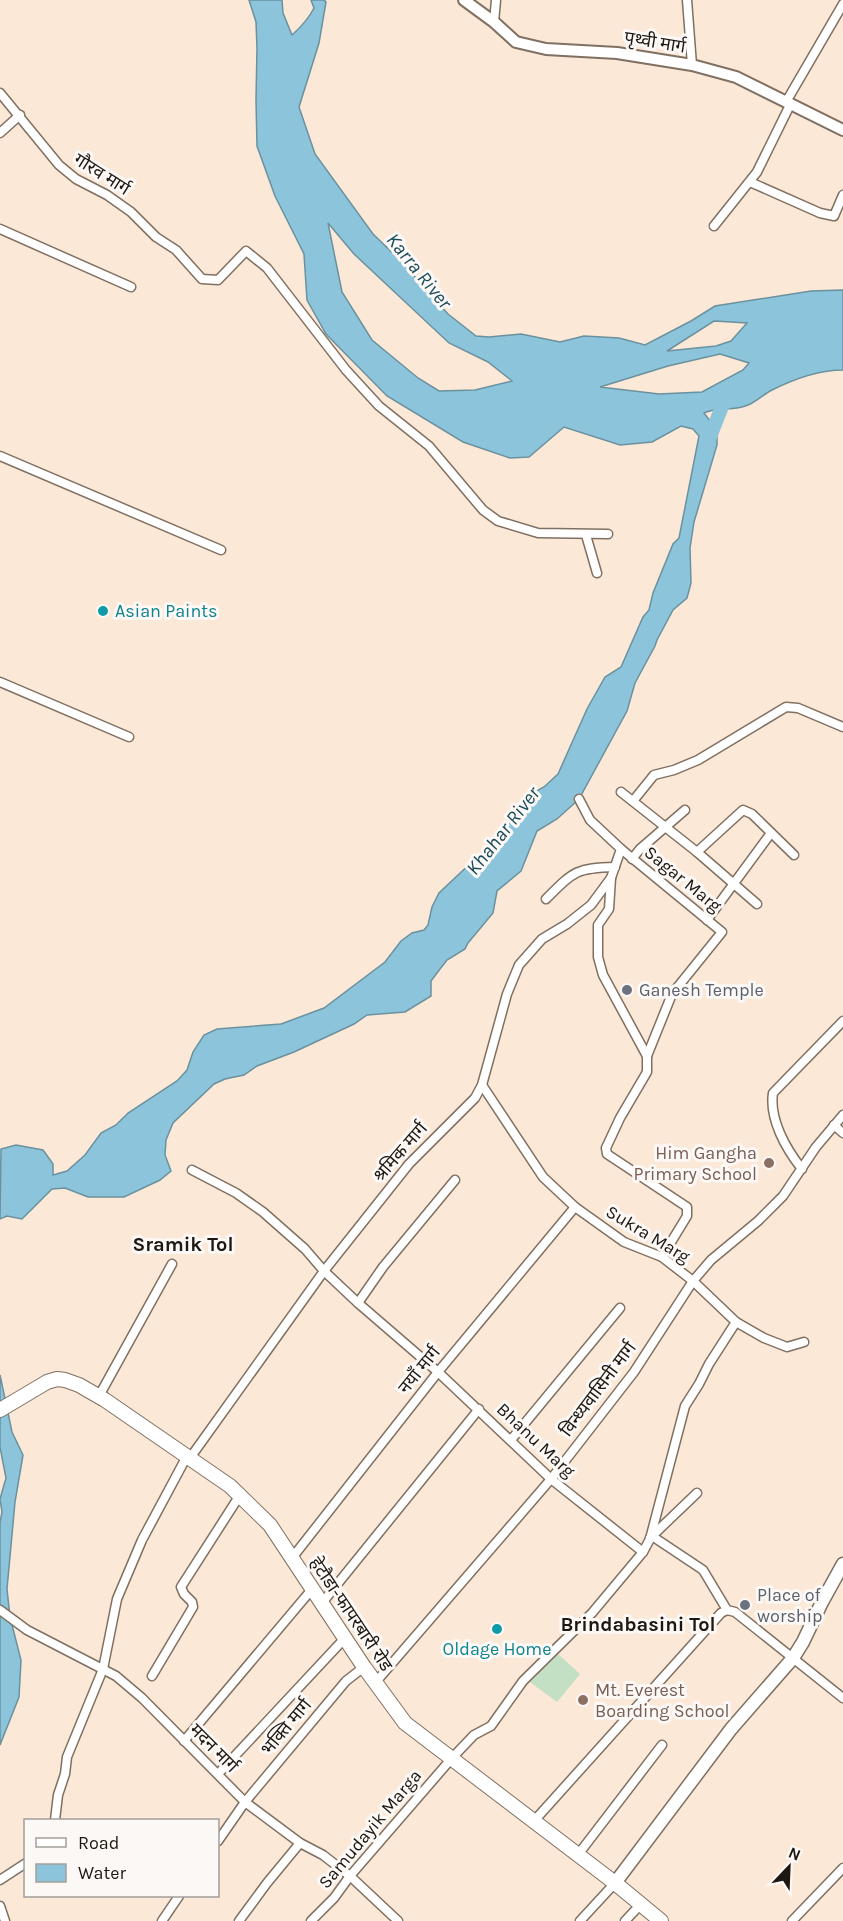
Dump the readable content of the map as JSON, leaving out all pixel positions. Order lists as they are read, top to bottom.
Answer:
{
  "streets": {
    "highway": ["हेटौडा-फापरबारी रोड"],
    "street": [
      "पृथ्वी मार्ग",
      "गौरव मार्ग",
      "Sagar Marg",
      "श्रमिक मार्ग",
      "Sukra Marg",
      "नयाँ मार्ग",
      "विन्ध्यवासिनी मार्ग",
      "Bhanu Marg",
      "भक्ति मार्ग",
      "मदन मार्ग",
      "Samudayik Marga"
    ]
  },
  "crossings": [
    ["Sagar Marg", "श्रमिक मार्ग"],
    ["श्रमिक मार्ग", "Sukra Marg"],
    ["श्रमिक मार्ग", "Bhanu Marg"],
    ["श्रमिक मार्ग", "हेटौडा-फापरबारी रोड"],
    ["श्रमिक मार्ग", "मदन मार्ग"],
    ["Sukra Marg", "नयाँ मार्ग"],
    ["Sukra Marg", "विन्ध्यवासिनी मार्ग"],
    ["नयाँ मार्ग", "Bhanu Marg"],
    ["नयाँ मार्ग", "हेटौडा-फापरबारी रोड"],
    ["विन्ध्यवासिनी मार्ग", "Bhanu Marg"],
    ["विन्ध्यवासिनी मार्ग", "हेटौडा-फापरबारी रोड"],
    ["हेटौडा-फापरबारी रोड", "भक्ति मार्ग"],
    ["हेटौडा-फापरबारी रोड", "Samudayik Marga"],
    ["भक्ति मार्ग", "मदन मार्ग"],
    ["मदन मार्ग", "Samudayik Marga"]
  ],
  "districts": ["Sramik Tol", "Brindabasini Tol"],
  "water": ["Karra River", "Khahar River"],
  "places": [
    "Asian Paints",
    "Ganesh Temple",
    "Him Gangha Primary School",
    "Place of worship",
    "Oldage Home",
    "Mt. Everest Boarding School"
  ],
  "legend": ["Road", "Water"],
  "north": "top right"
}
